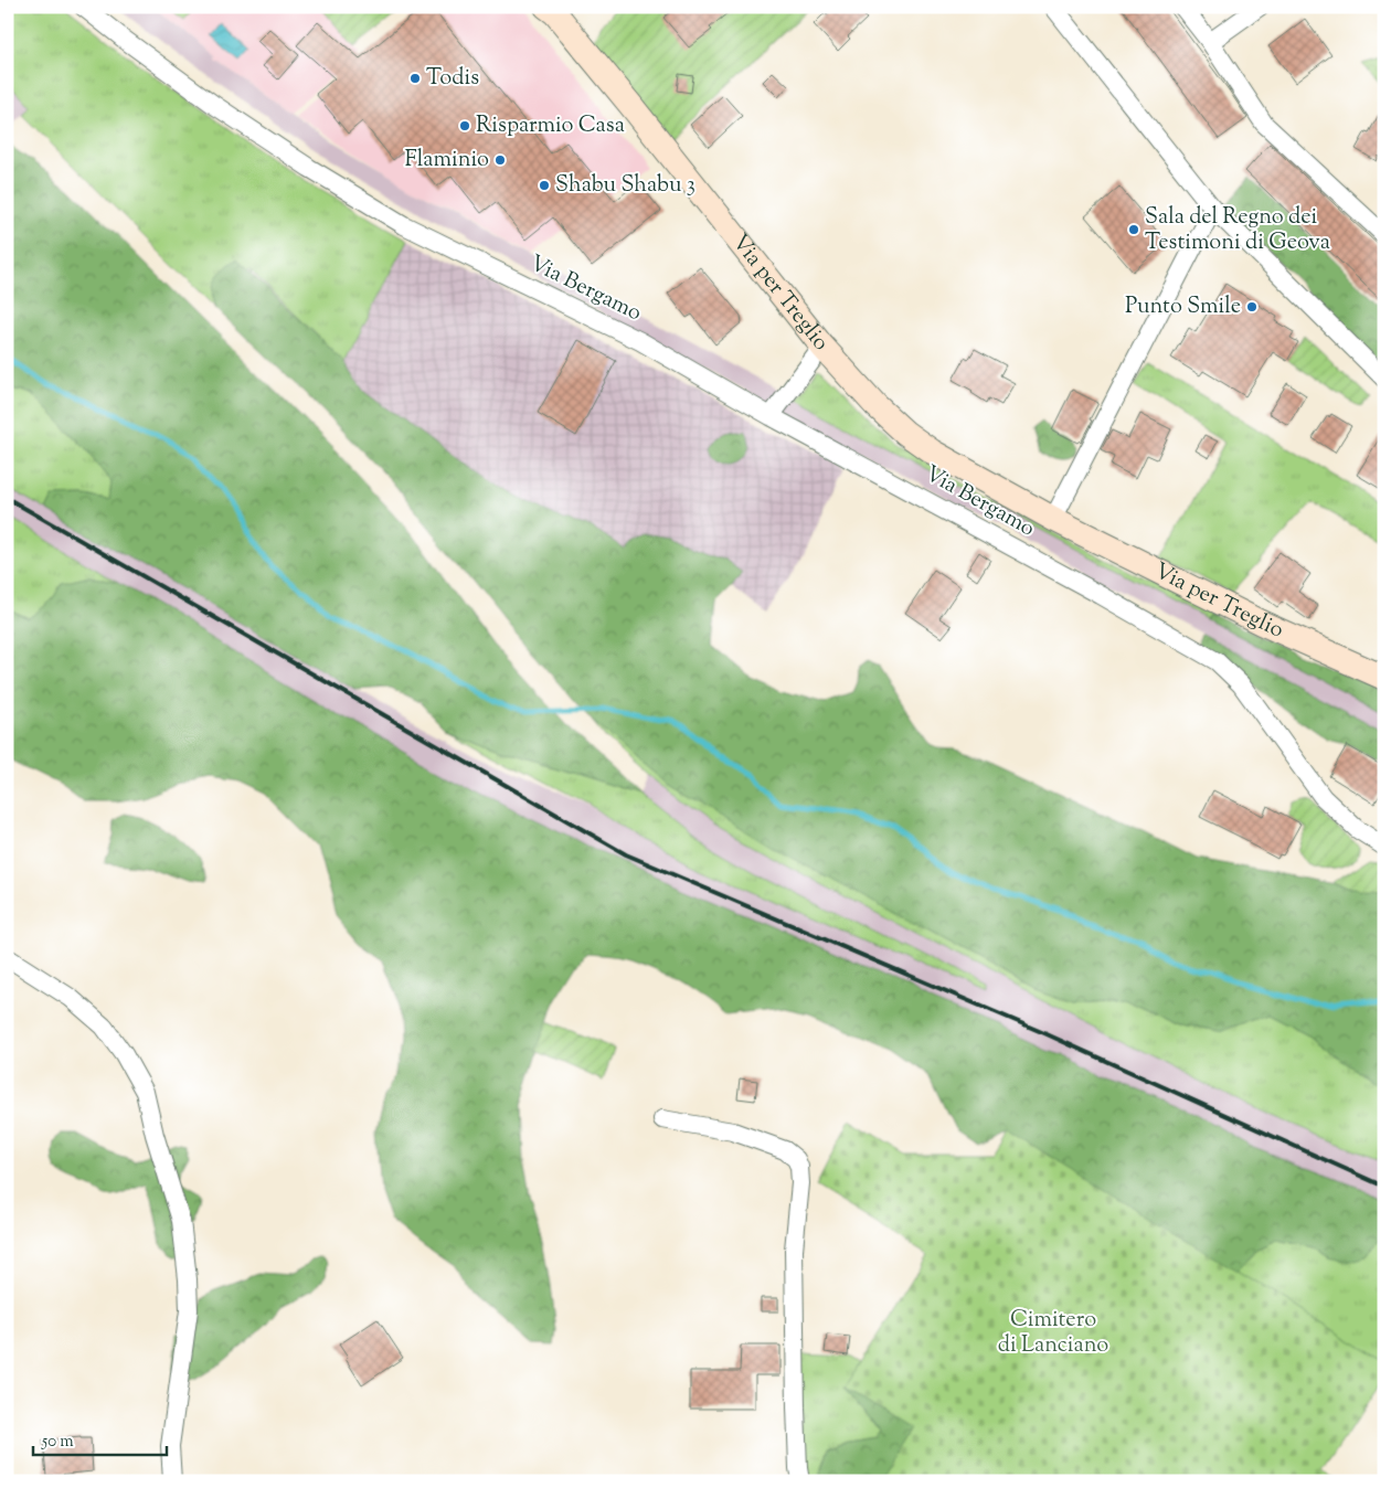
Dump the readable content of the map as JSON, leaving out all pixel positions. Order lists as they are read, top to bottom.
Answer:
{
  "streets": {
    "main road": ["Via per Treglio"],
    "street": ["Via Bergamo"]
  },
  "parks": ["Cimitero di Lanciano"],
  "places": [
    "Todis",
    "Risparmio Casa",
    "Flaminio",
    "Shabu Shabu 3",
    "Sala del Regno dei Testimoni di Geova",
    "Punto Smile"
  ],
  "scale_bar": "50 m"
}
